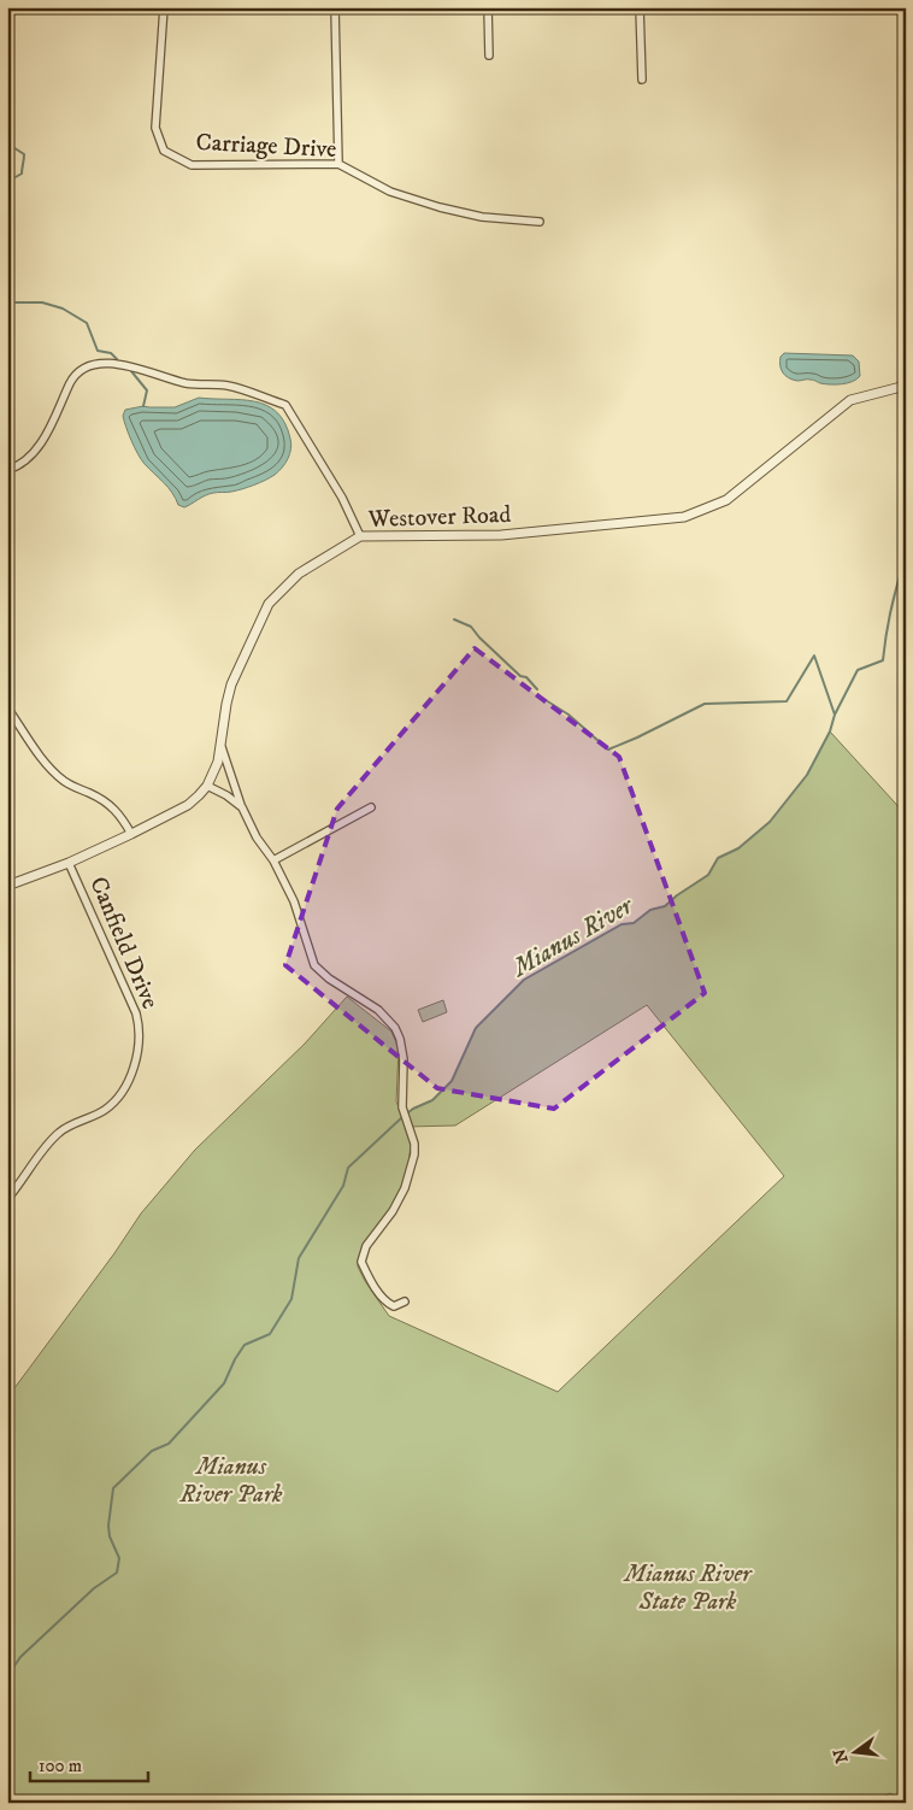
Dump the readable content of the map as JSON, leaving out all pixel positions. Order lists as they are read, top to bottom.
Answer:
{
  "streets": {
    "street": ["Carriage Drive", "Westover Road", "Canfield Drive"]
  },
  "crossings": [
    ["Westover Road", "Canfield Drive"]
  ],
  "water": ["Mianus River"],
  "parks": ["Mianus River Park", "Mianus River State Park"],
  "scale_bar": "100 m",
  "north": "left"
}
